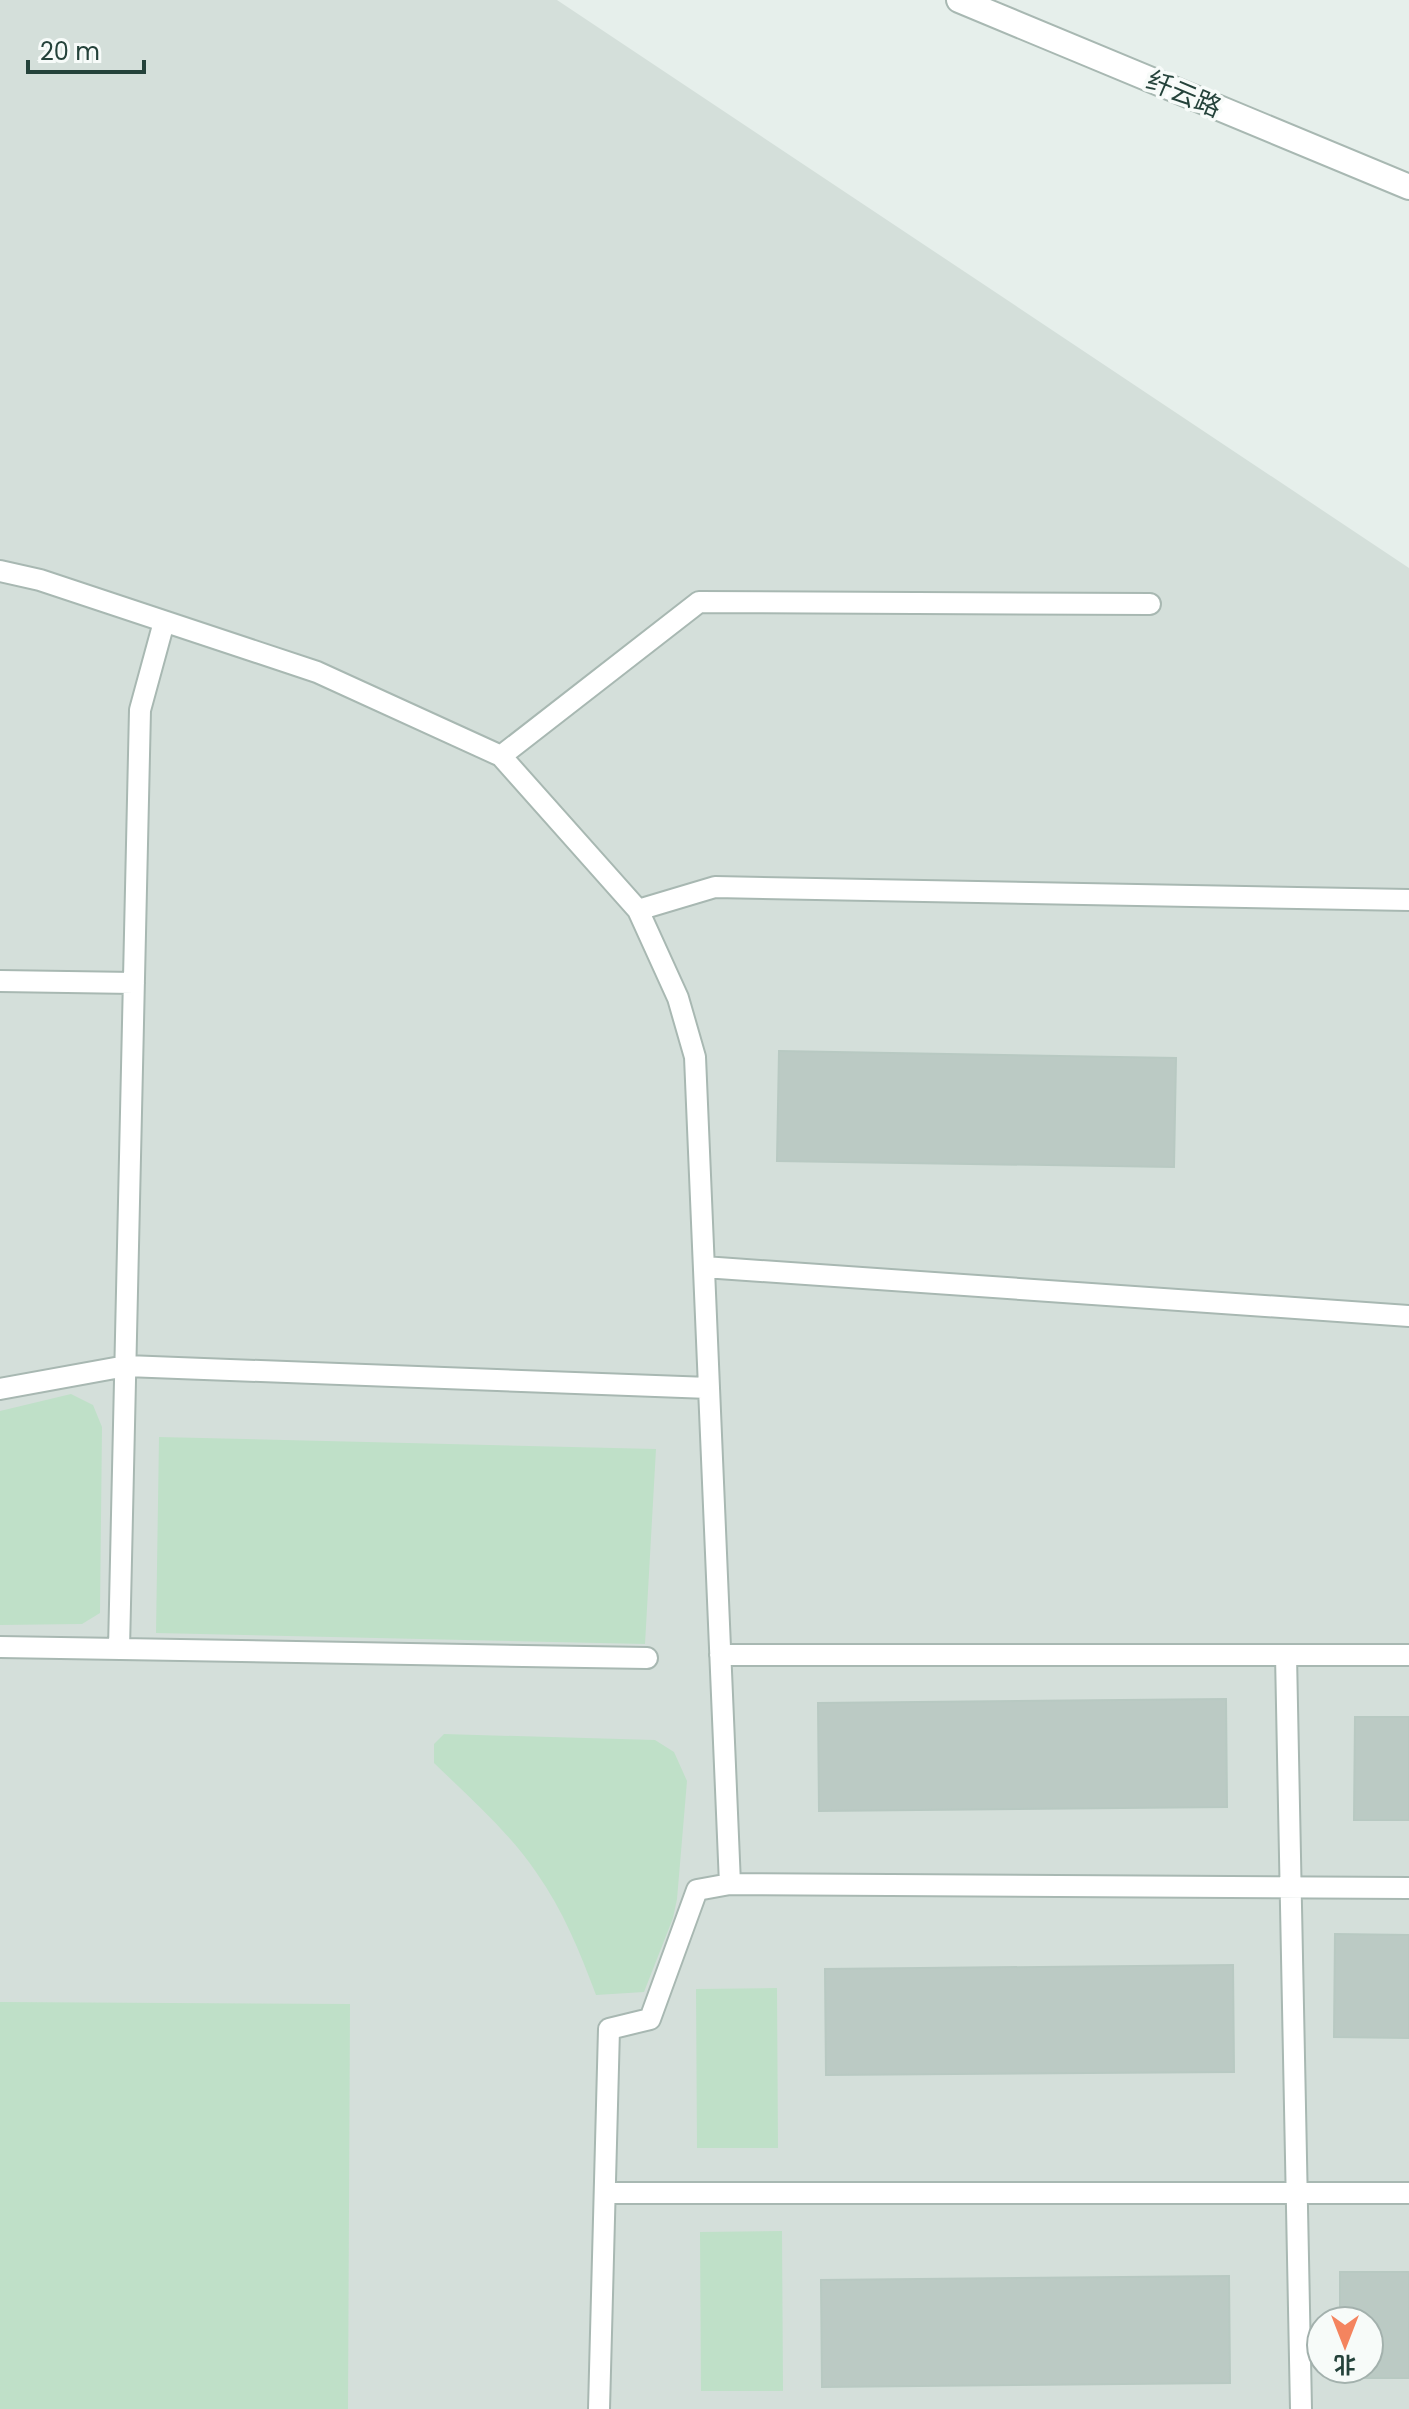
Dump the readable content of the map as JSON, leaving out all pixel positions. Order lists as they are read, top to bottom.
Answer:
{
  "streets": {
    "street": ["纤云路"]
  },
  "scale_bar": "20 m",
  "north": "bottom"
}
